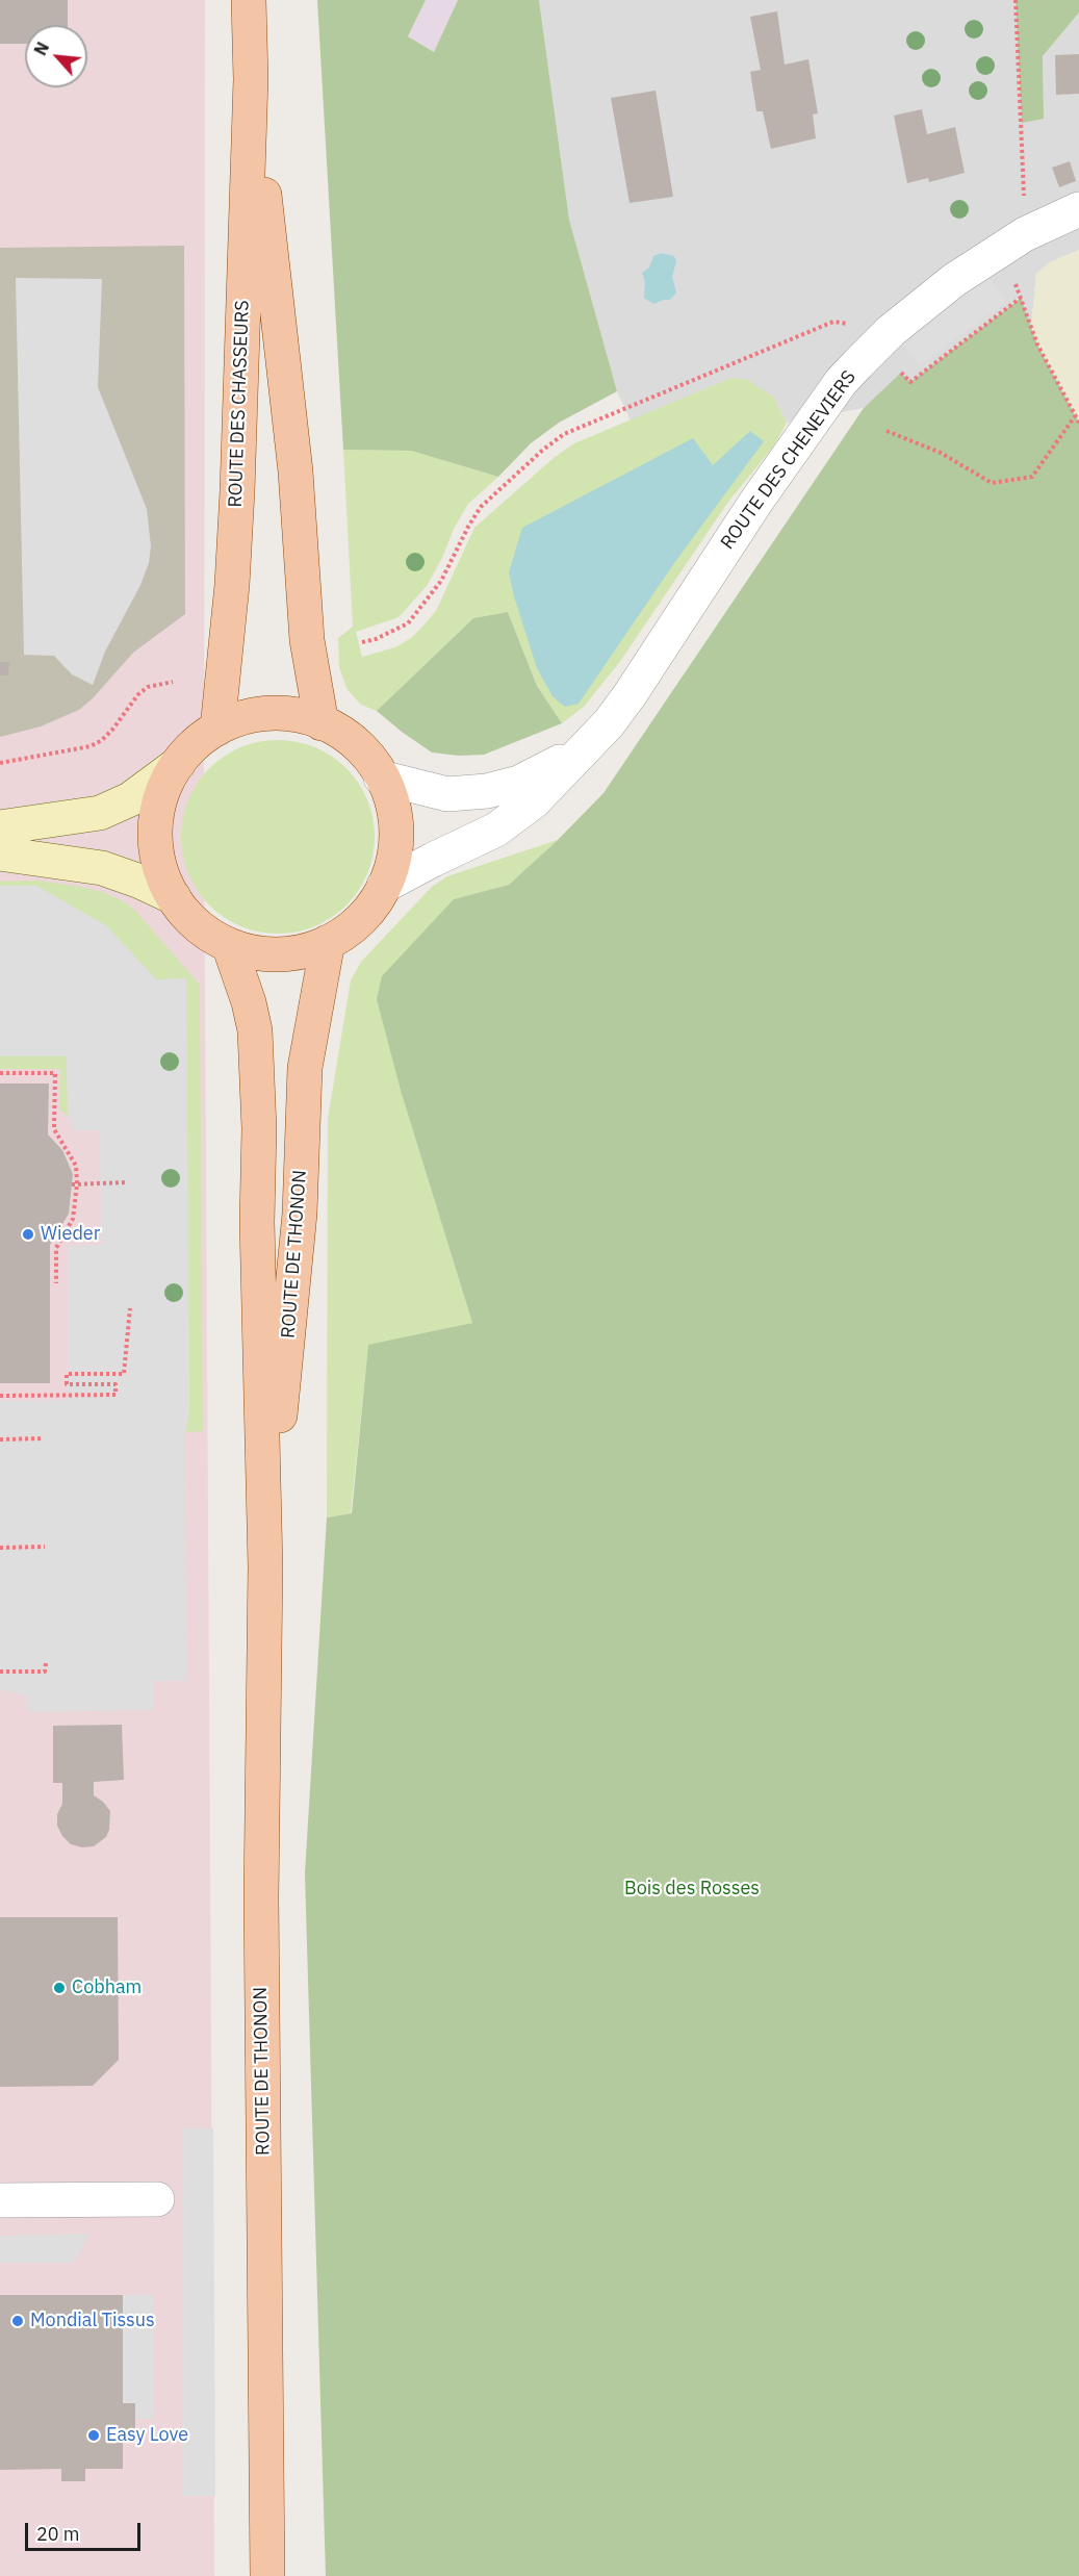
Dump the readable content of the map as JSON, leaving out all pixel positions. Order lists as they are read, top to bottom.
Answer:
{
  "streets": {
    "main road": ["ROUTE DES CHASSEURS", "ROUTE DE THONON"],
    "street": ["ROUTE DES CHENEVIERS"]
  },
  "parks": ["Bois des Rosses"],
  "places": [
    "Wieder",
    "Cobham",
    "Mondial Tissus",
    "Easy Love"
  ],
  "scale_bar": "20 m",
  "north": "top left"
}
